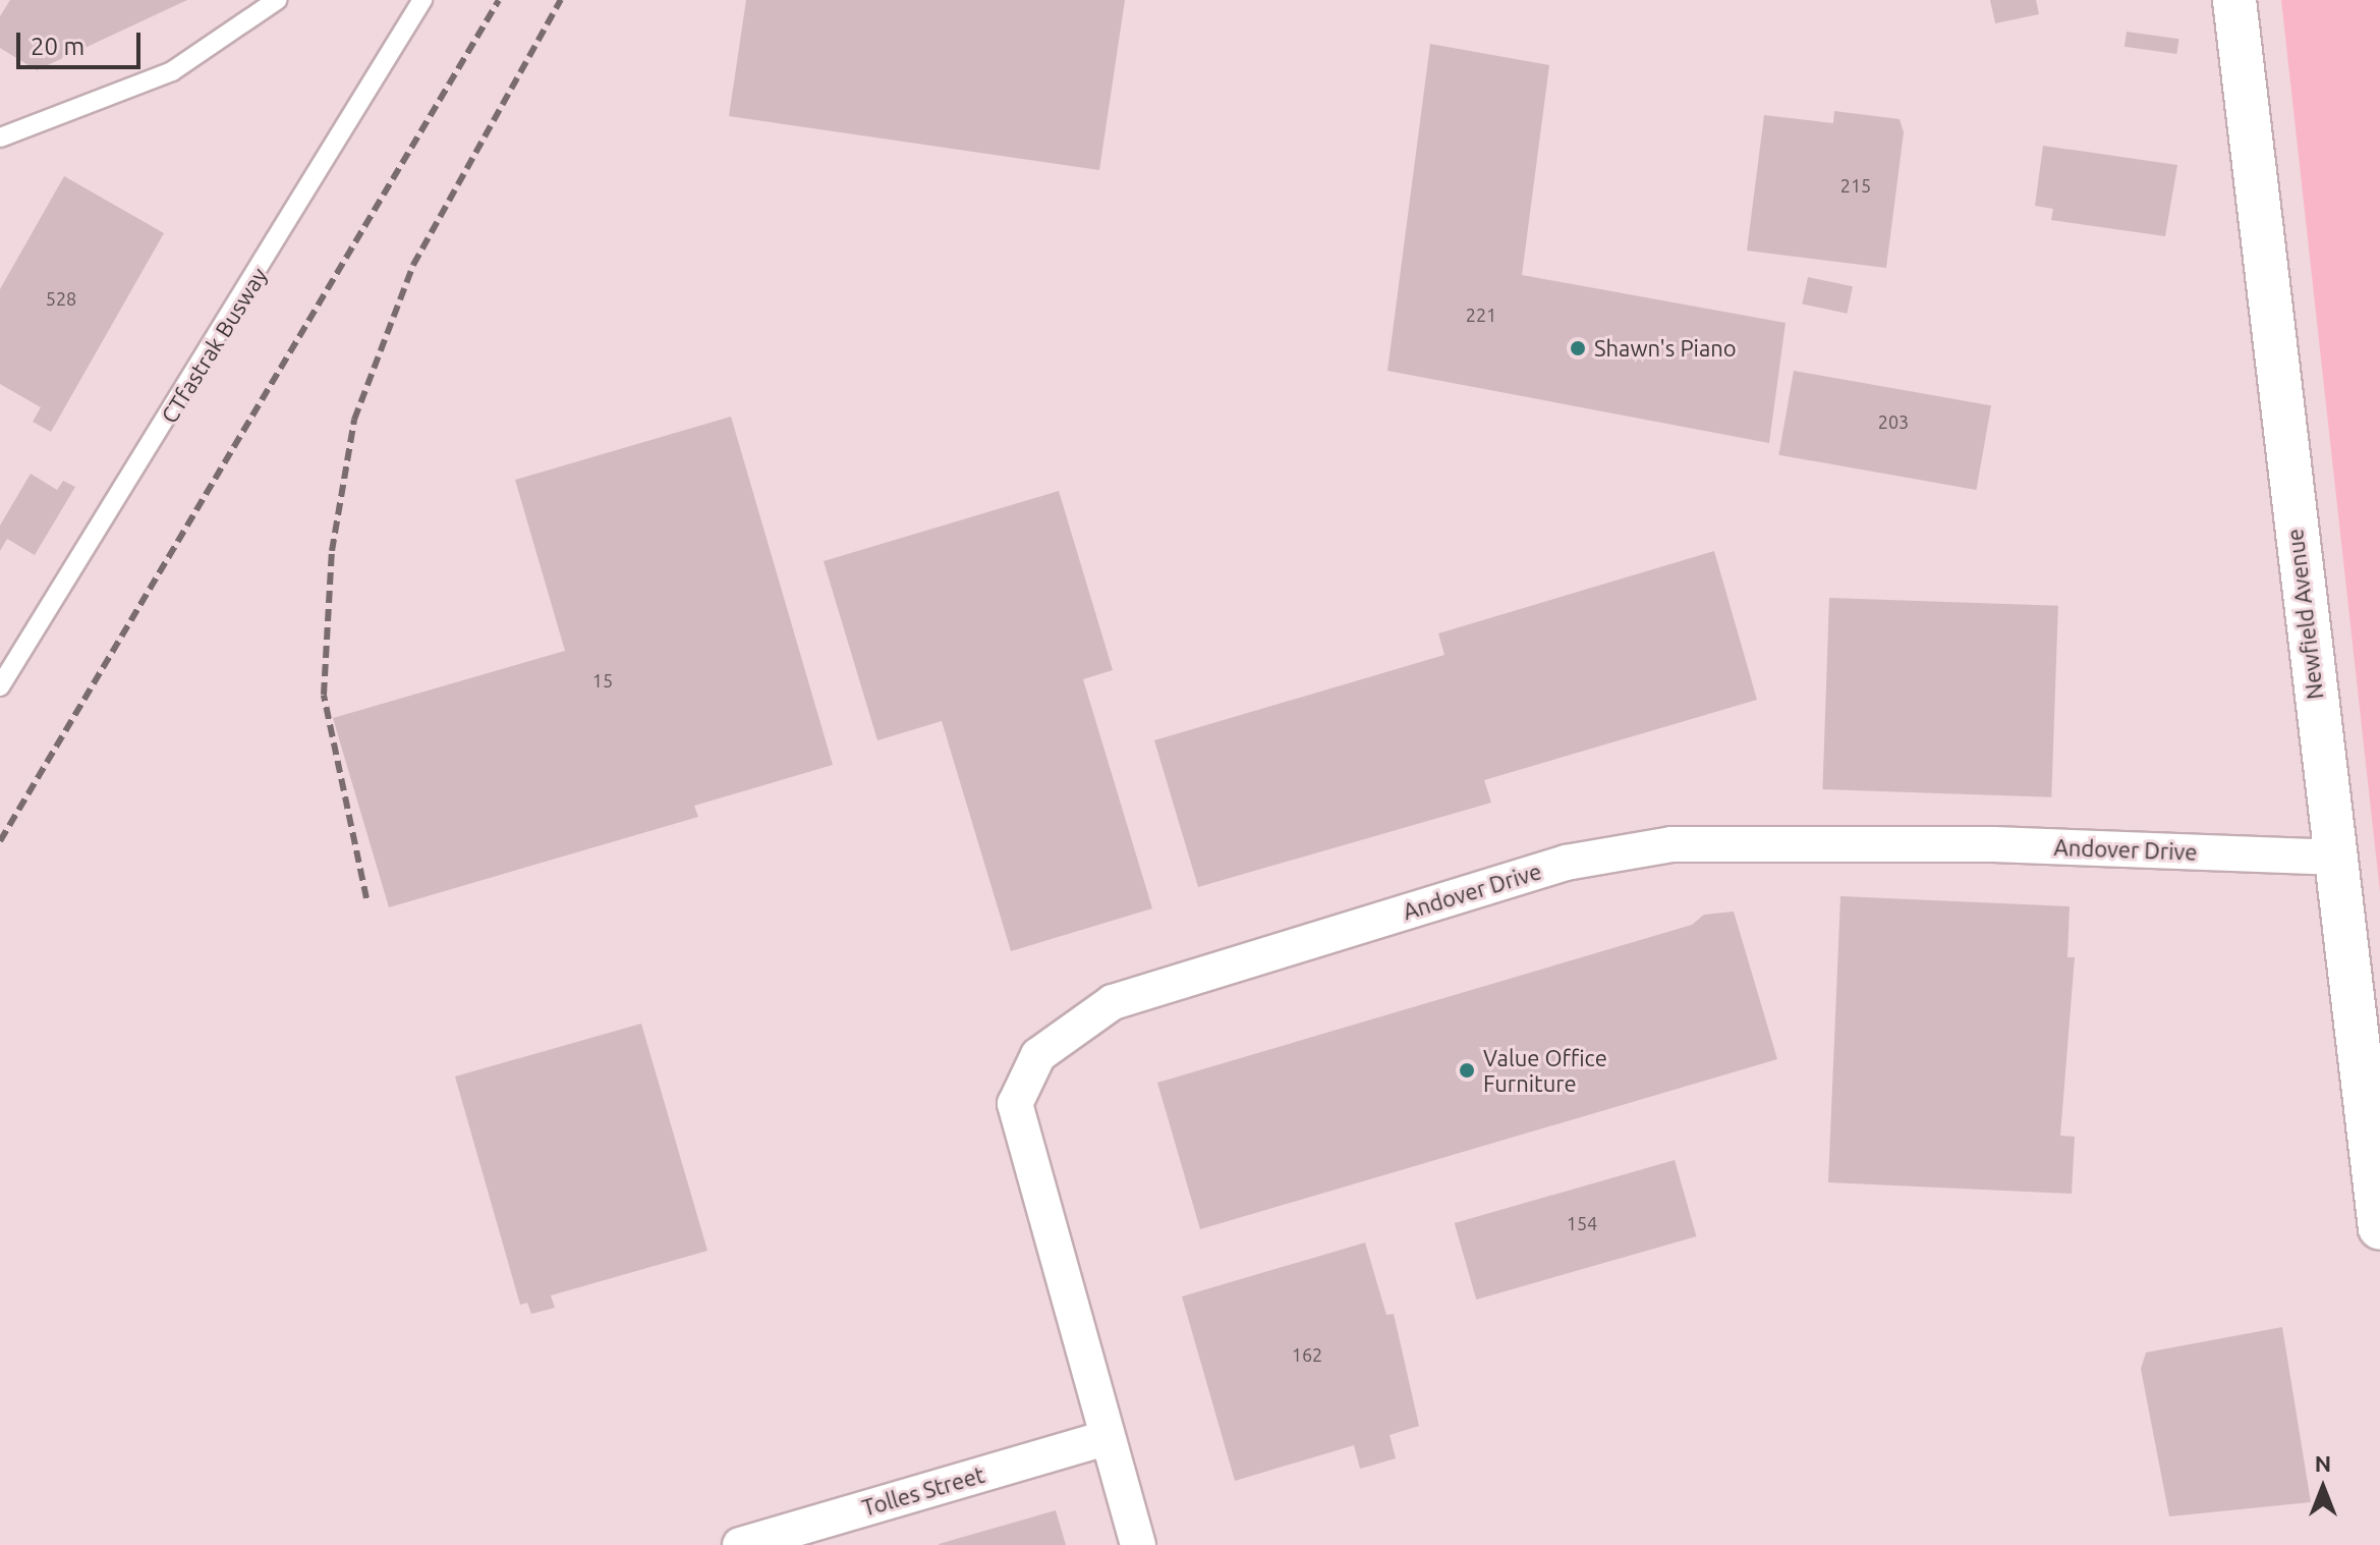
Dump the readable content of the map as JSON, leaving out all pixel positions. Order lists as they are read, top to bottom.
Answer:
{
  "streets": {
    "street": ["Newfield Avenue", "Andover Drive", "Tolles Street"],
    "lane": ["CTfastrak Busway"]
  },
  "crossings": [
    ["Newfield Avenue", "Andover Drive"],
    ["Andover Drive", "Tolles Street"]
  ],
  "places": ["Shawn's Piano", "Value Office Furniture"],
  "house_numbers": [
    "215",
    "528",
    "221",
    "203",
    "15",
    "154",
    "162"
  ],
  "scale_bar": "20 m",
  "north": "top"
}
